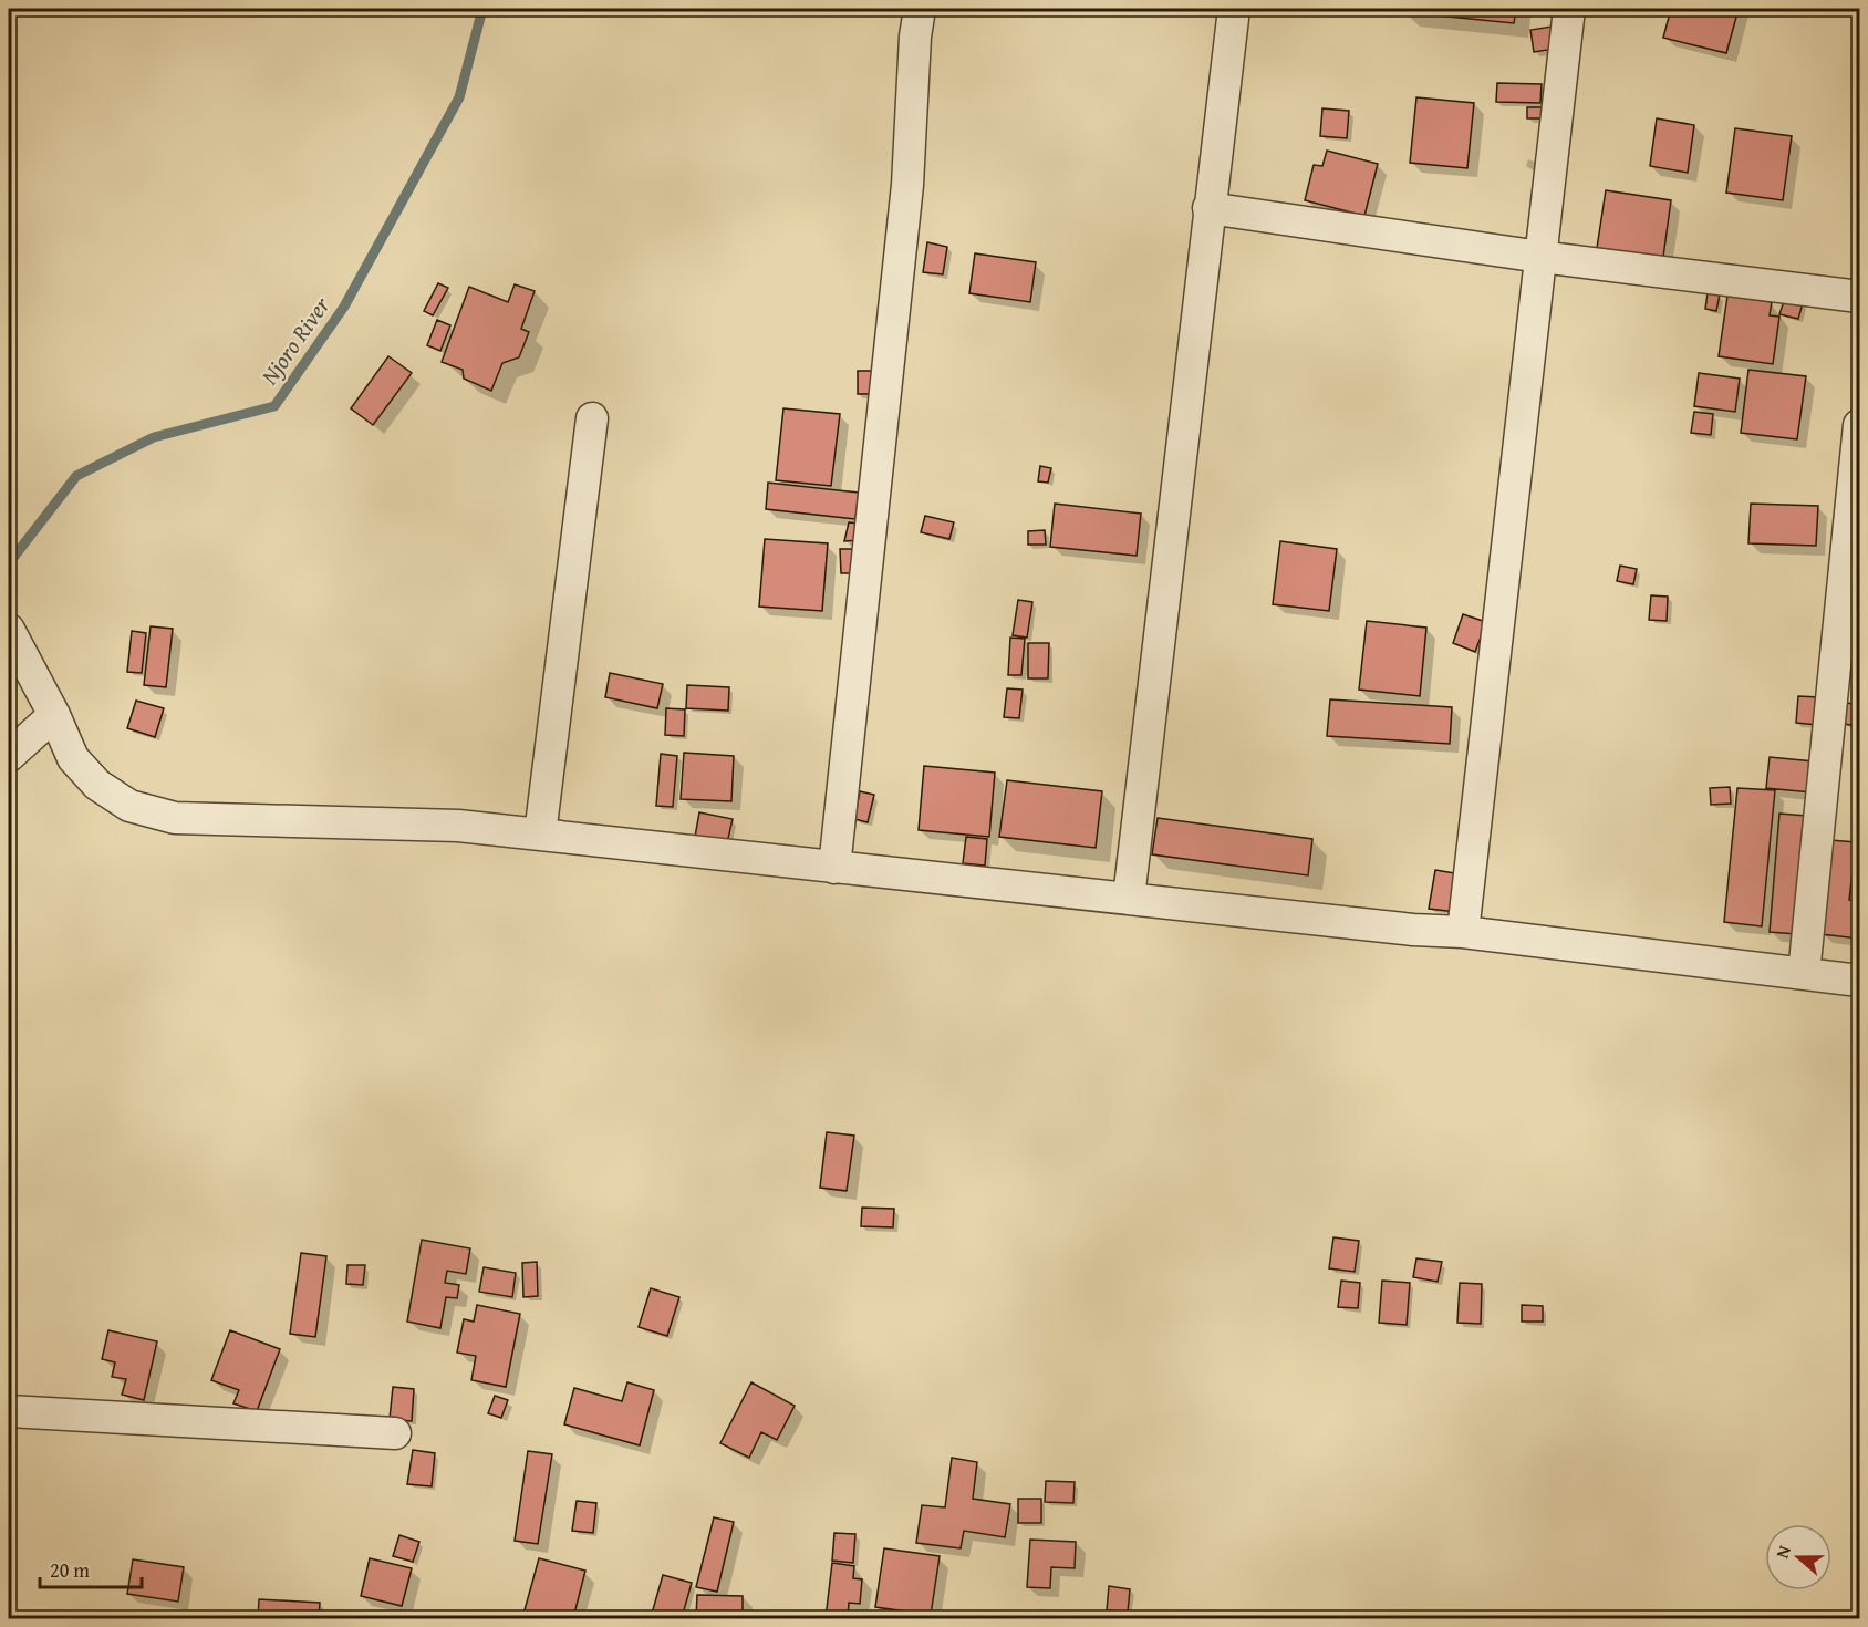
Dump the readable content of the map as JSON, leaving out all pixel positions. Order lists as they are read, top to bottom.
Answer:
{
  "water": ["Njoro River"],
  "scale_bar": "20 m",
  "north": "left"
}
